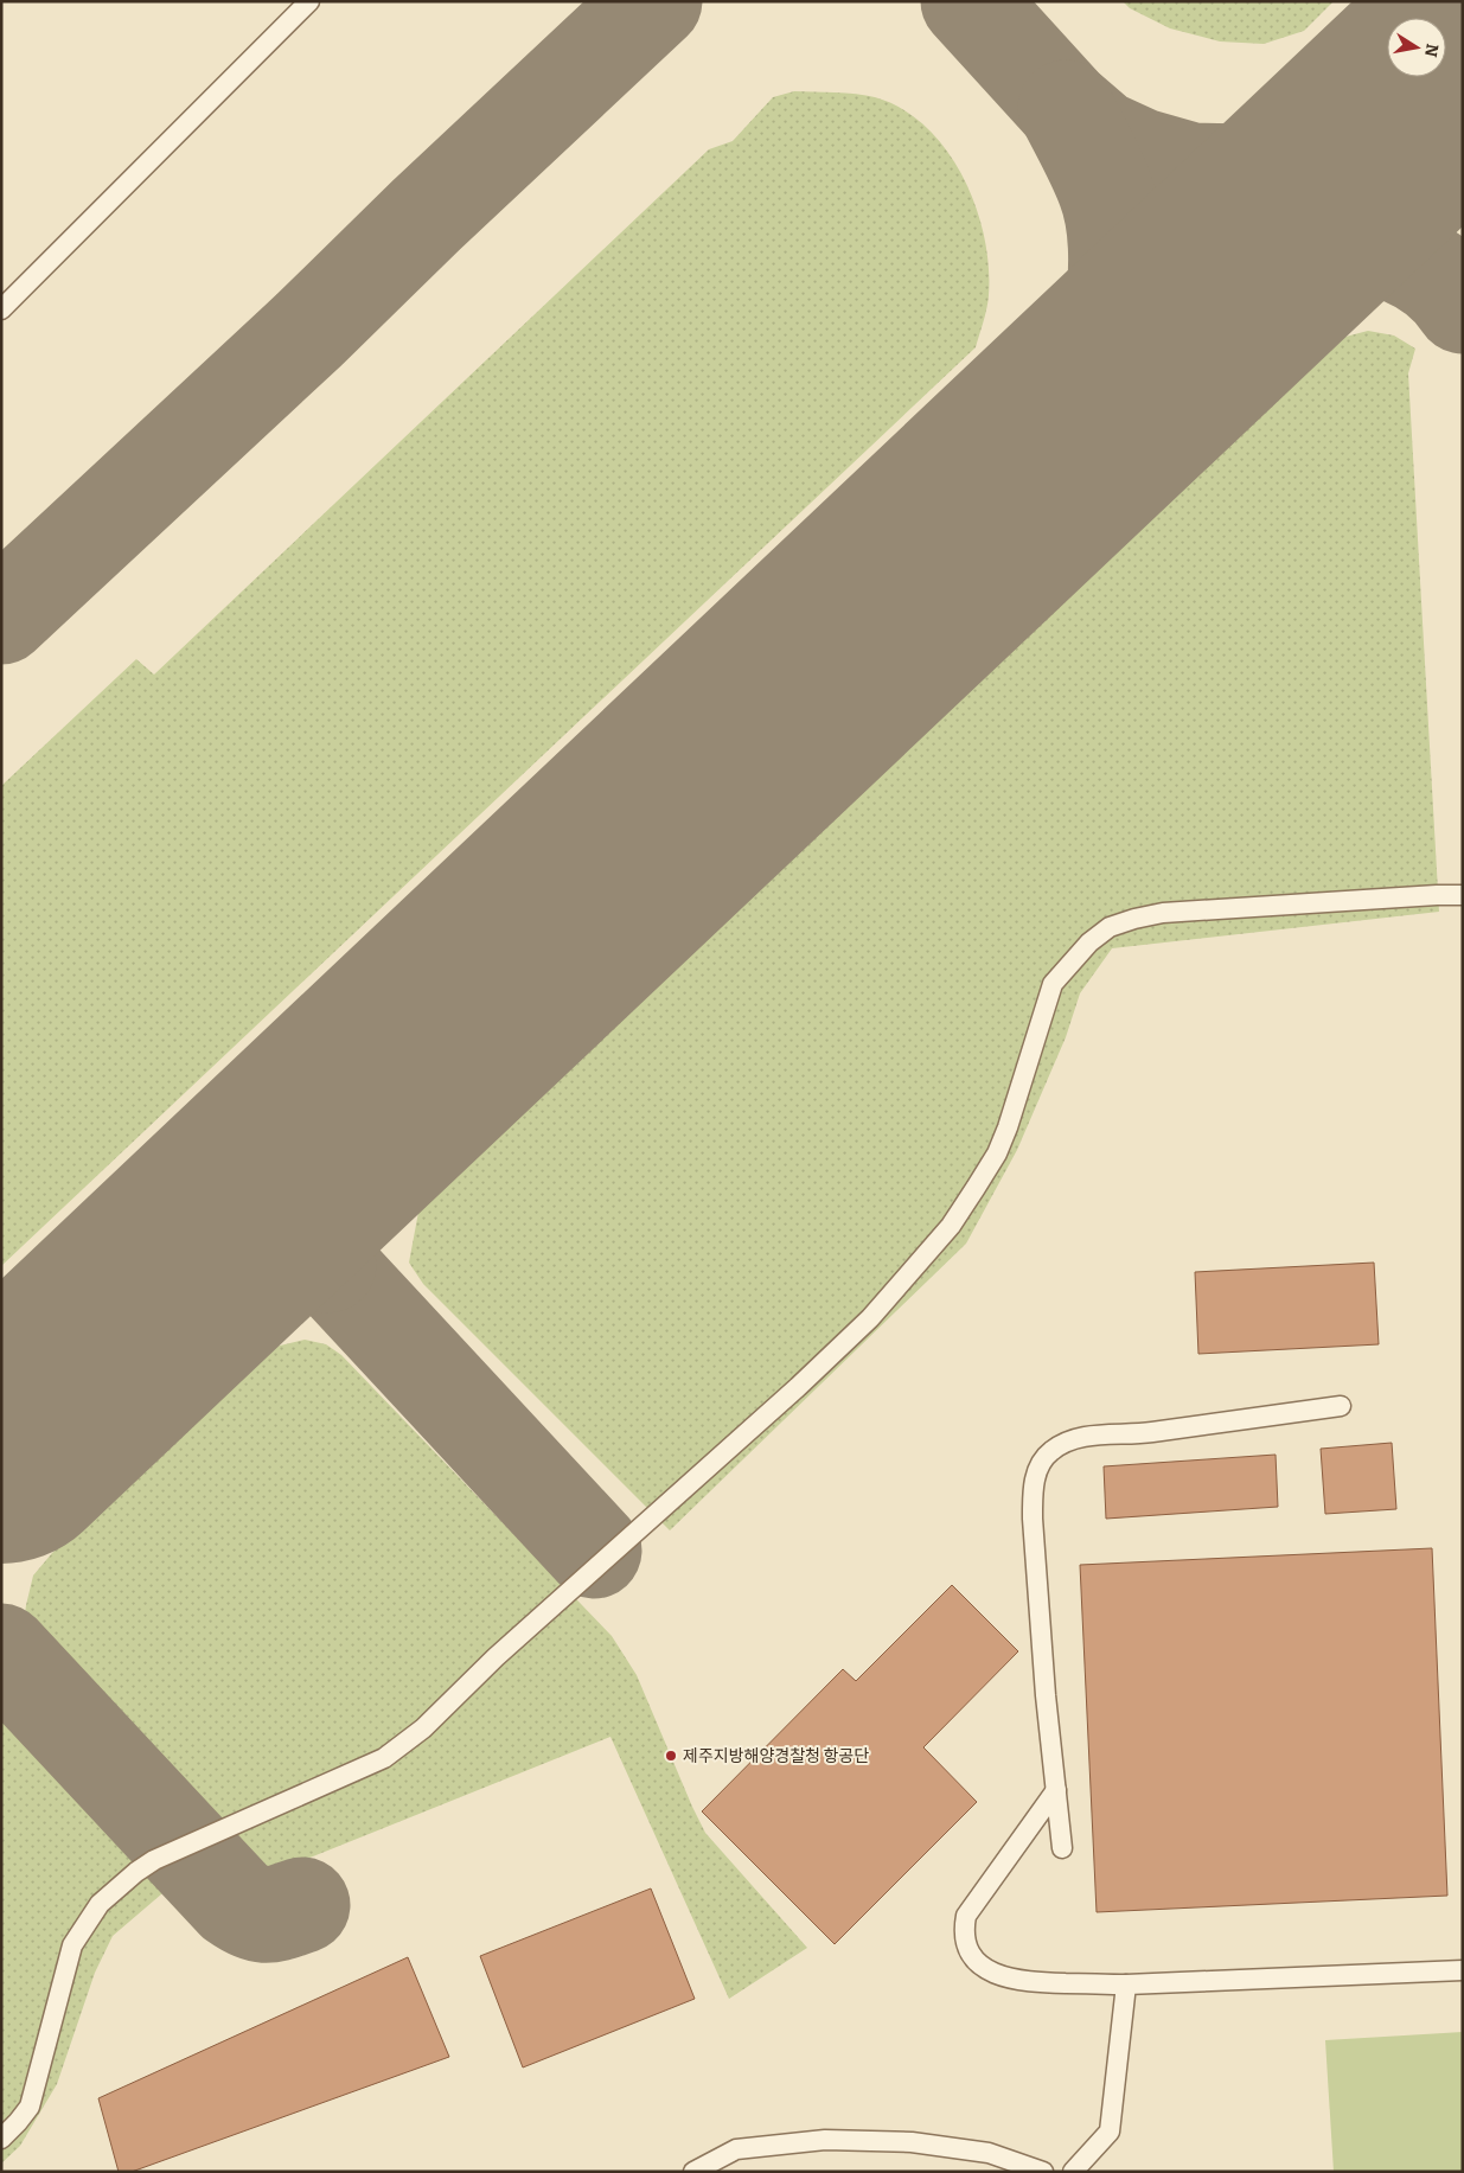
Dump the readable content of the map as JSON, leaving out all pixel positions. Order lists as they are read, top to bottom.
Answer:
{
  "places": ["제주지방해양경찰청 항공단"],
  "north": "right"
}
